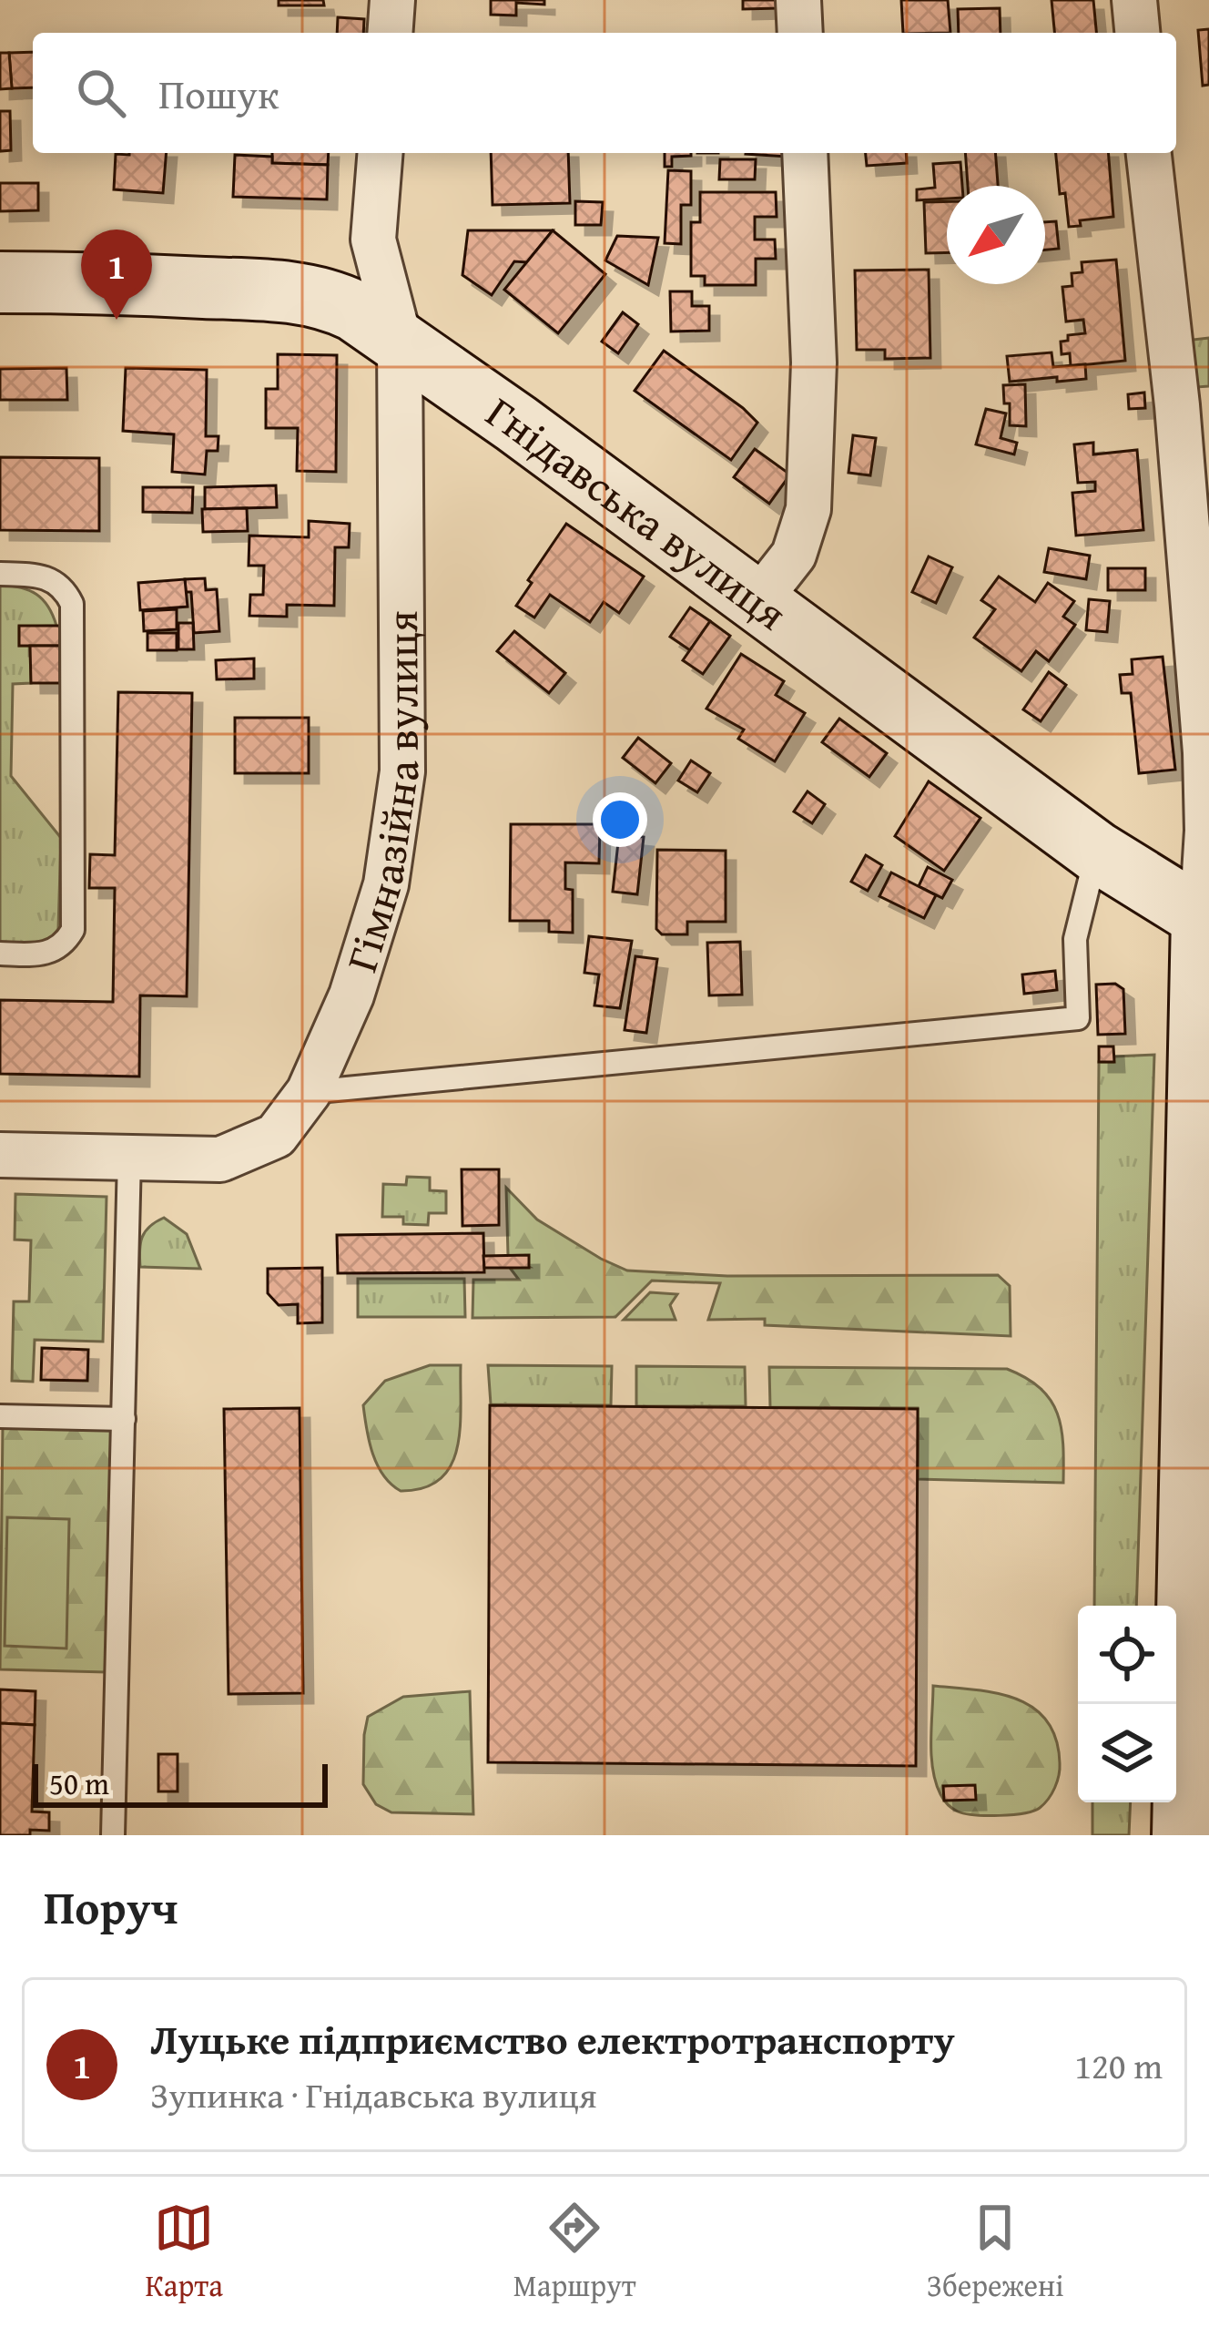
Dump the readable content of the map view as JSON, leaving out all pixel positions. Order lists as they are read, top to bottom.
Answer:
{
  "streets": {
    "main road": ["Гнідавська вулиця"],
    "street": ["Гімназійна вулиця"]
  },
  "crossings": [
    ["Гнідавська вулиця", "Гімназійна вулиця"]
  ],
  "scale_bar": "50 m",
  "north": "bottom left",
  "page": {
    "search": "Пошук",
    "pins": "1",
    "scale": "50 m",
    "heading": "Поруч",
    "list": [
      {
        "mark": "1",
        "name": "Луцьке підприємство електротранспорту",
        "note": "Зупинка · Гнідавська вулиця",
        "value": "120 m"
      }
    ],
    "nav": ["Карта", "Маршрут", "Збережені"]
  }
}
